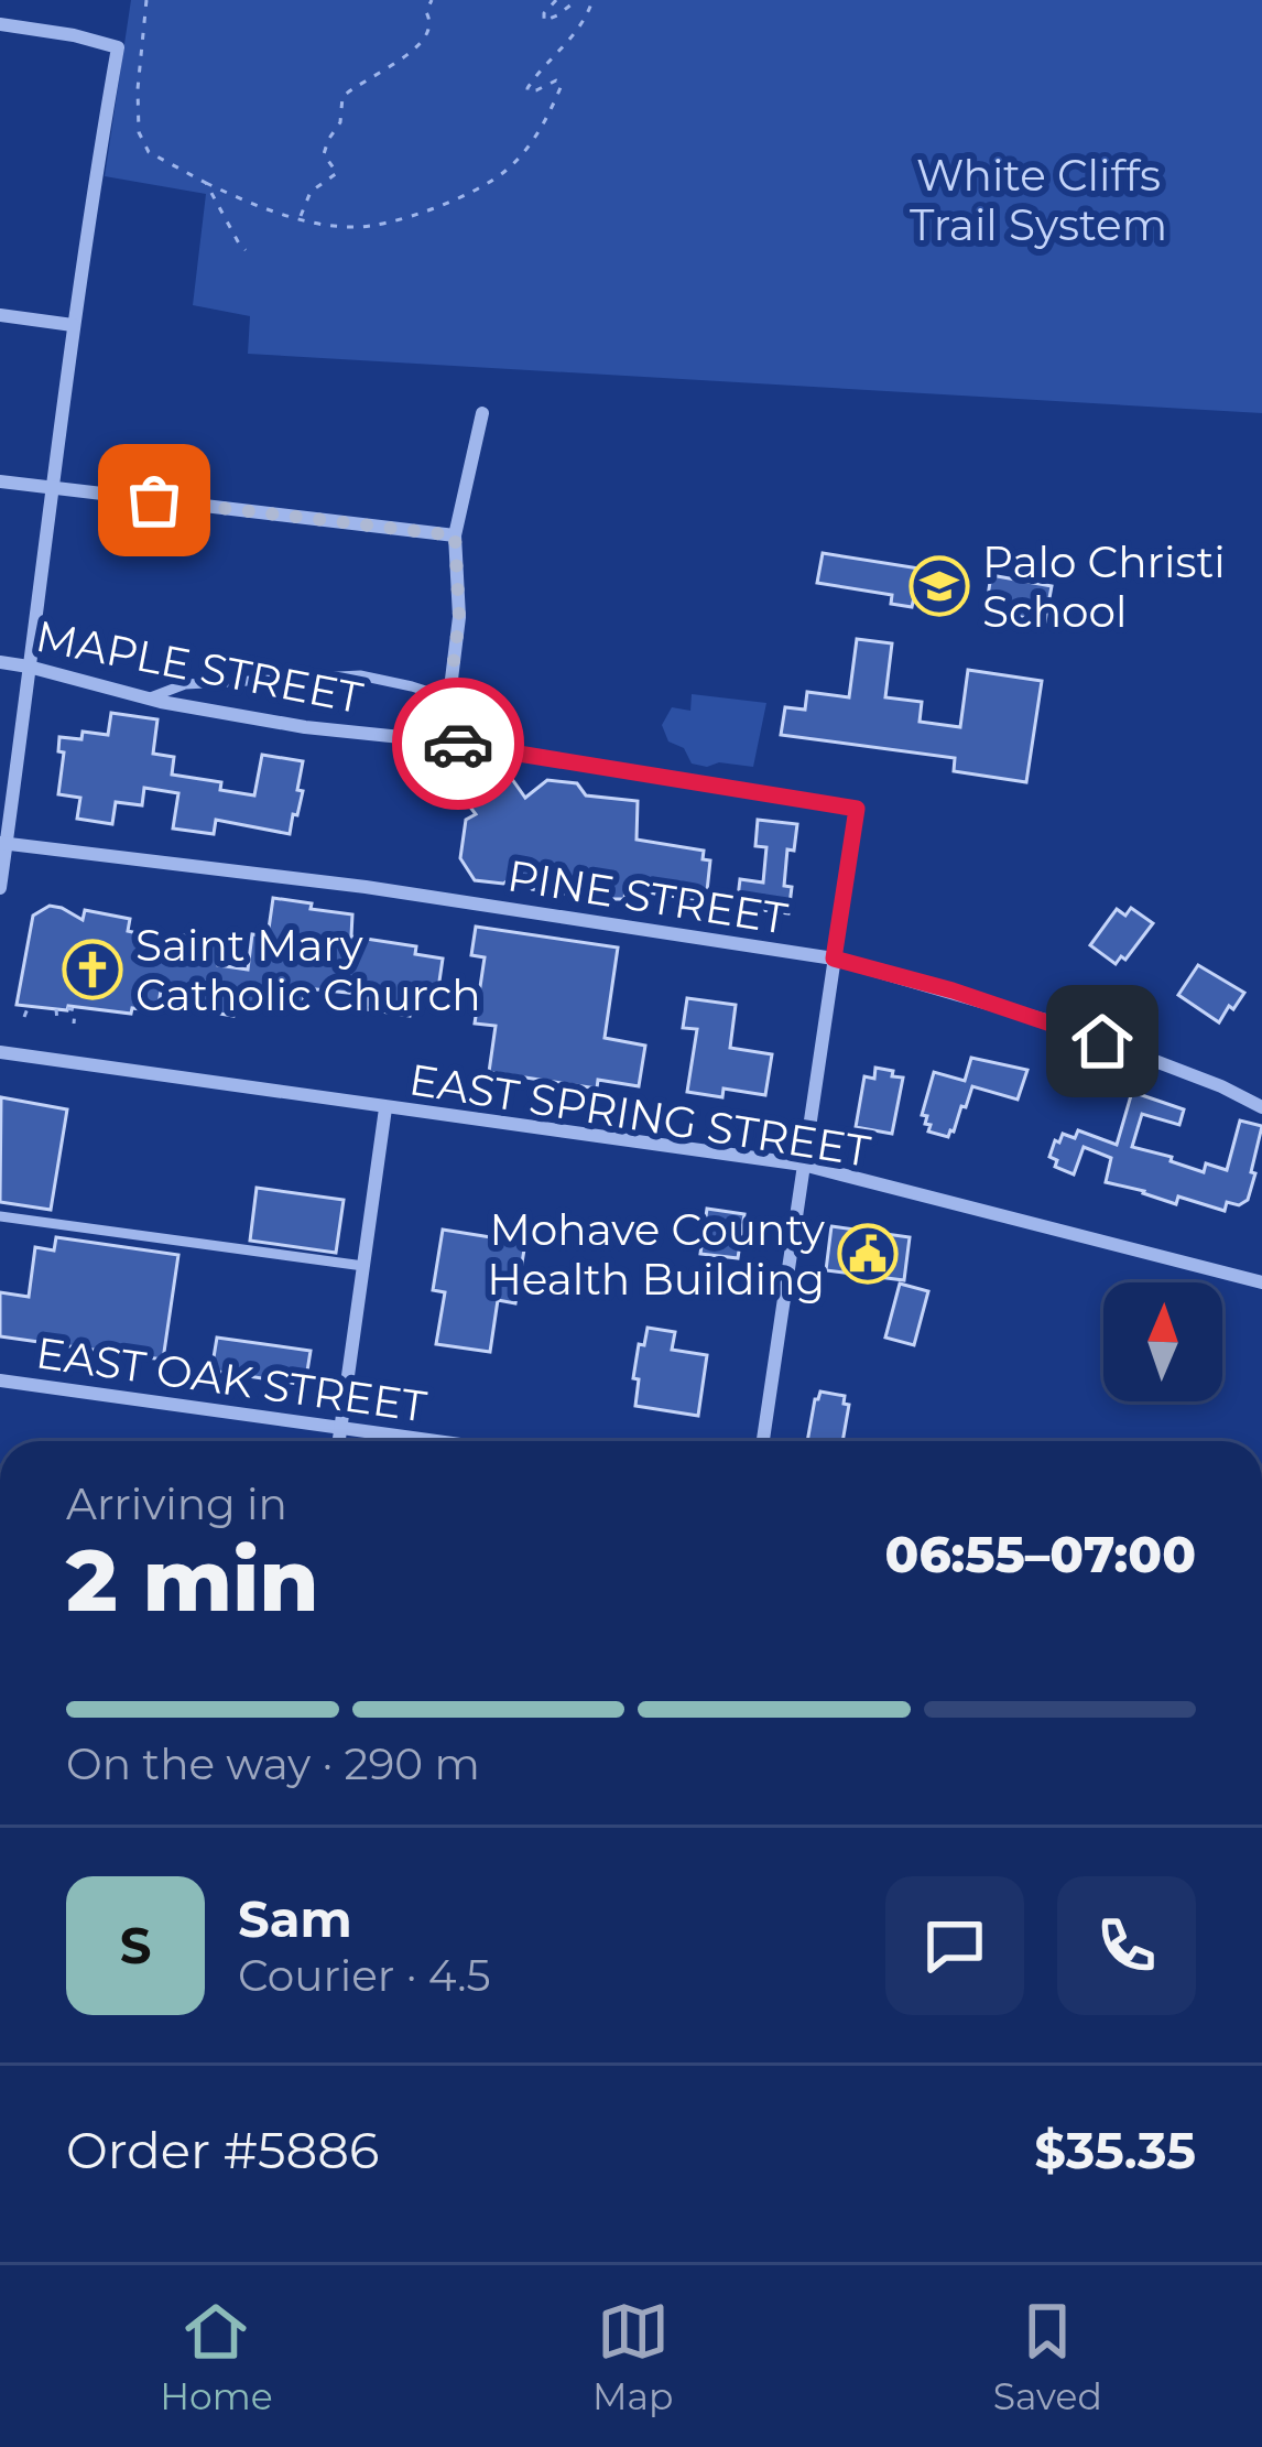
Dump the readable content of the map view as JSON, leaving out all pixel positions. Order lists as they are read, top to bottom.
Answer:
{
  "streets": {
    "street": [
      "MAPLE STREET",
      "PINE STREET",
      "EAST SPRING STREET",
      "EAST OAK STREET"
    ]
  },
  "crossings": [
    ["MAPLE STREET", "PINE STREET"]
  ],
  "parks": ["White Cliffs Trail System"],
  "places": {
    "school or university": ["Palo Christi School"],
    "church": ["Saint Mary Catholic Church"],
    "public building": ["Mohave County Health Building"]
  },
  "north": "top",
  "page": {
    "heading": ["2 min", "Arriving in", "06:55–07:00"],
    "panel": [
      "Sam",
      "Courier · 4.5",
      "Order #5886",
      "$35.35"
    ],
    "bar": "On the way · 290 m",
    "round": "S",
    "tabs": ["Home", "Map", "Saved"]
  }
}
